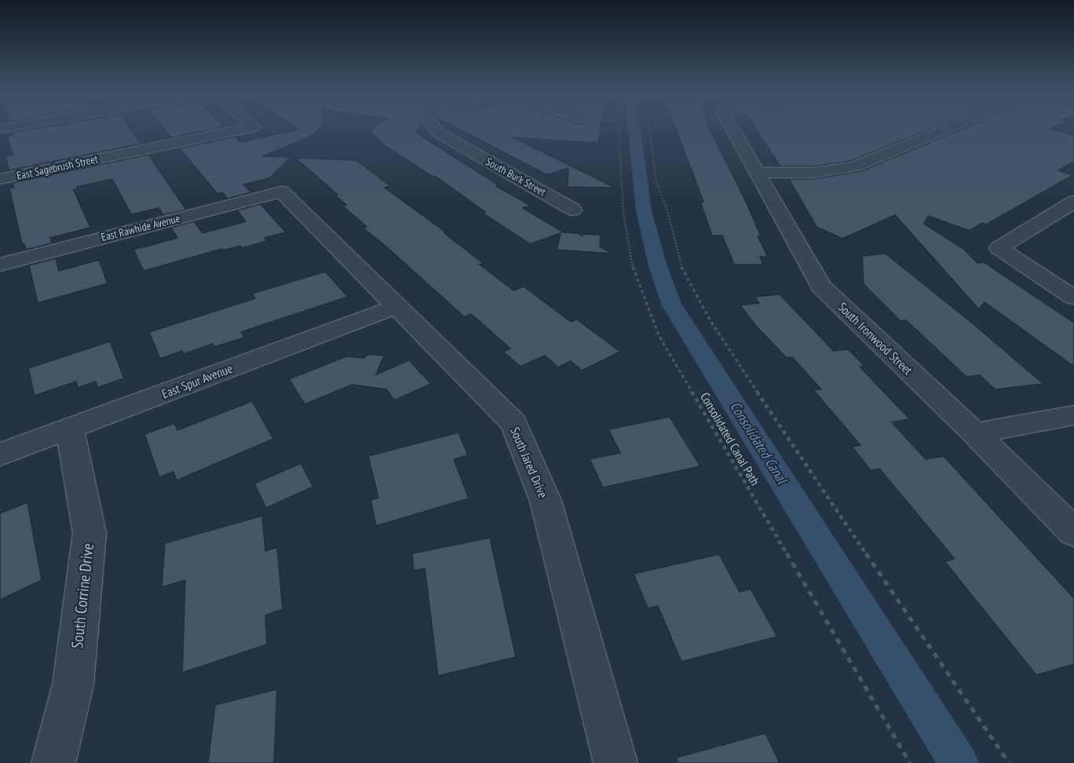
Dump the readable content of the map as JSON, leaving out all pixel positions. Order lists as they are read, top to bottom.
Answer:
{
  "streets": {
    "street": [
      "East Sagebrush Street",
      "South Burk Street",
      "East Rawhide Avenue",
      "South Ironwood Street",
      "East Spur Avenue",
      "South Jared Drive",
      "South Corrine Drive"
    ],
    "path": ["Consolidated Canal Path"]
  },
  "crossings": [
    ["East Rawhide Avenue", "South Jared Drive"],
    ["East Spur Avenue", "South Jared Drive"],
    ["East Spur Avenue", "South Corrine Drive"]
  ],
  "water": ["Consolidated Canal"]
}
